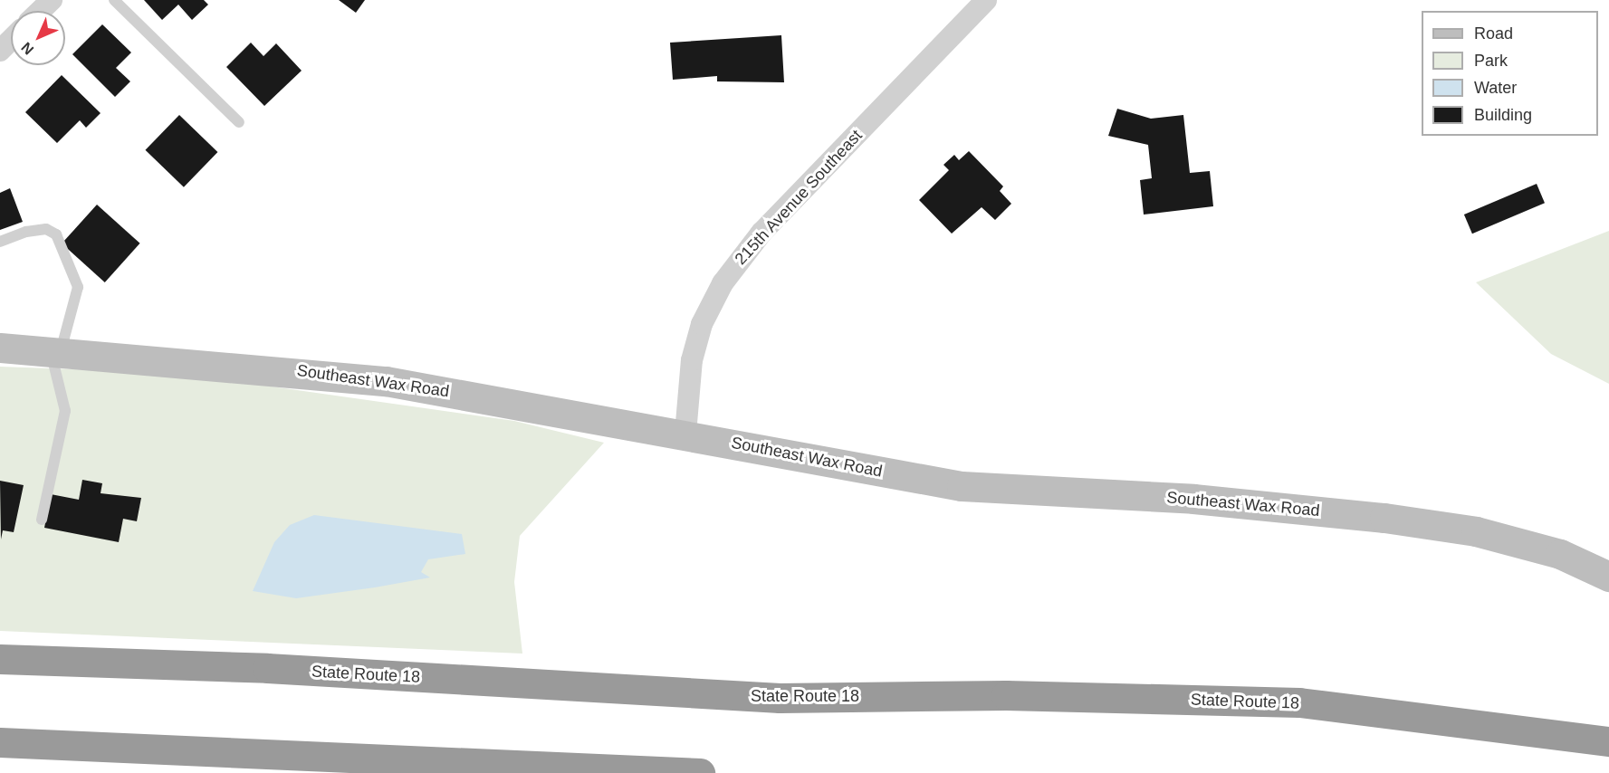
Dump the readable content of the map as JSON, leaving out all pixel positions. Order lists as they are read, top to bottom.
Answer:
{
  "streets": {
    "highway": ["State Route 18"],
    "main road": ["Southeast Wax Road"],
    "street": ["215th Avenue Southeast"]
  },
  "crossings": [
    ["215th Avenue Southeast", "Southeast Wax Road"]
  ],
  "legend": [
    "Road",
    "Park",
    "Water",
    "Building"
  ],
  "north": "bottom left"
}
